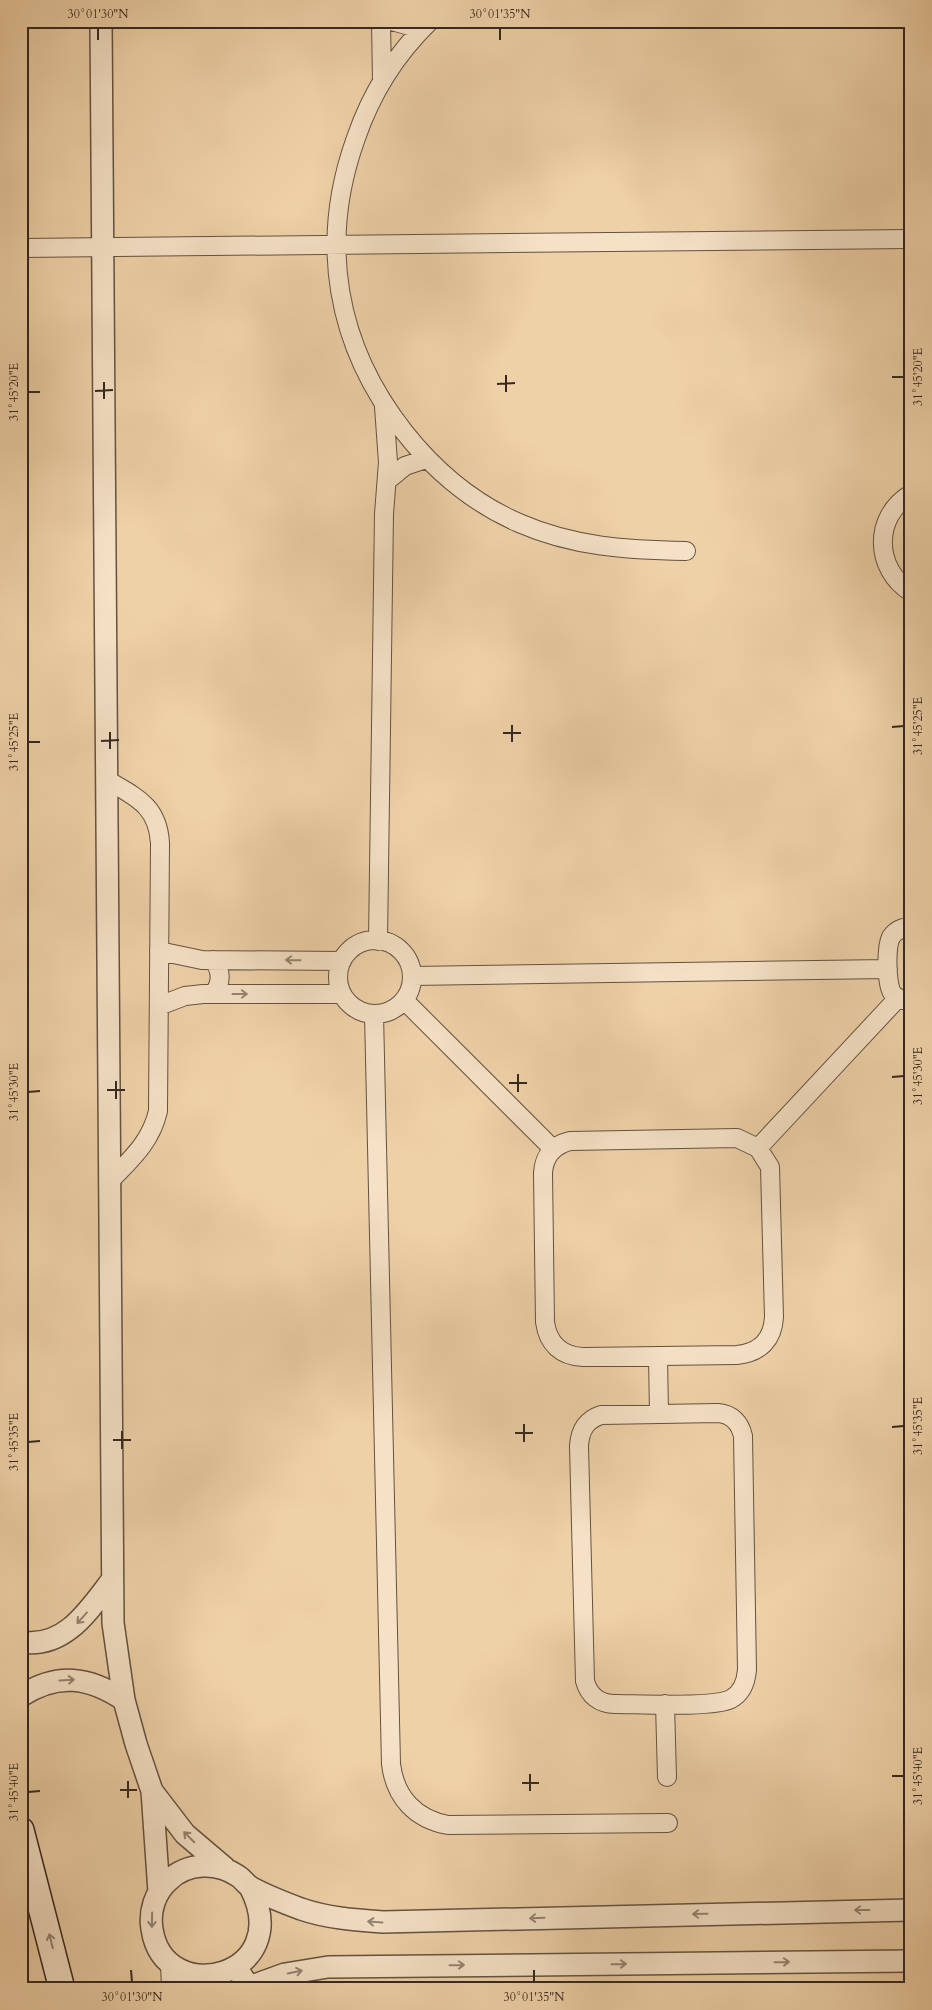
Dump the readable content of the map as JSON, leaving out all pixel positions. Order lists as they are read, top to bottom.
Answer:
{
  "coordinates": [
    "30°01'30\"N",
    "30°01'35\"N",
    "31°45'20\"E",
    "31°45'25\"E",
    "31°45'30\"E",
    "31°45'35\"E",
    "31°45'40\"E"
  ]
}
